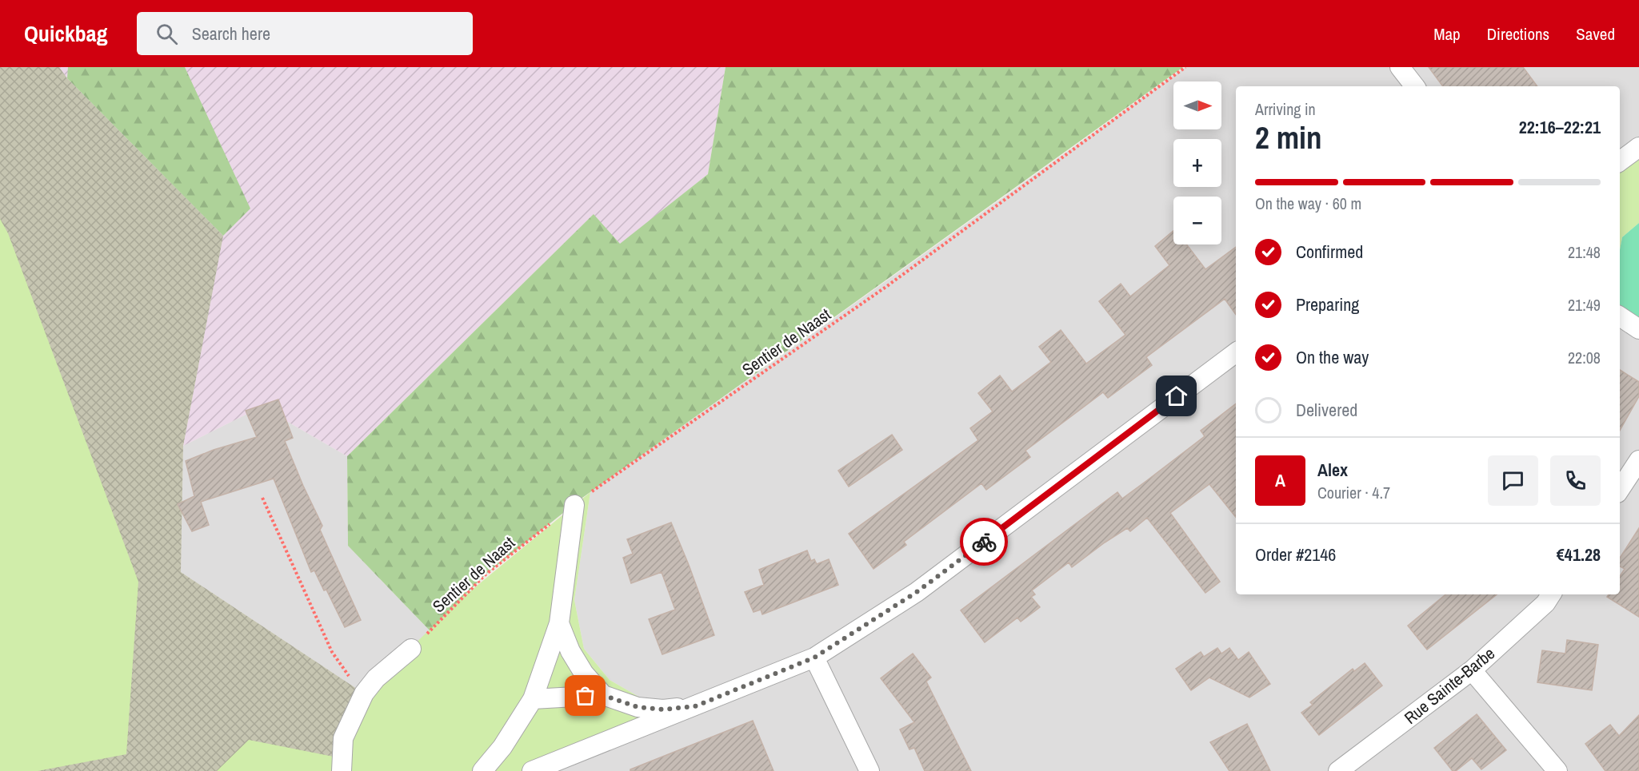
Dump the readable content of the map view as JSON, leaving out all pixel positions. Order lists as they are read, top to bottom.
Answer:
{
  "streets": {
    "street": ["Rue Sainte-Barbe"],
    "path": ["Sentier de Naast"]
  },
  "north": "right",
  "page": {
    "header": "Quickbag",
    "search": "Search here",
    "nav": ["Map", "Directions", "Saved"],
    "map_buttons": ["+", "−"],
    "heading": ["2 min", "Arriving in", "22:16–22:21"],
    "panel": [
      "Alex",
      "Courier · 4.7",
      "Order #2146",
      "€41.28"
    ],
    "bar": "On the way · 60 m",
    "list": [
      ["Confirmed", "21:48"],
      ["Preparing", "21:49"],
      ["On the way", "22:08"],
      "Delivered"
    ],
    "round": "A"
  }
}
